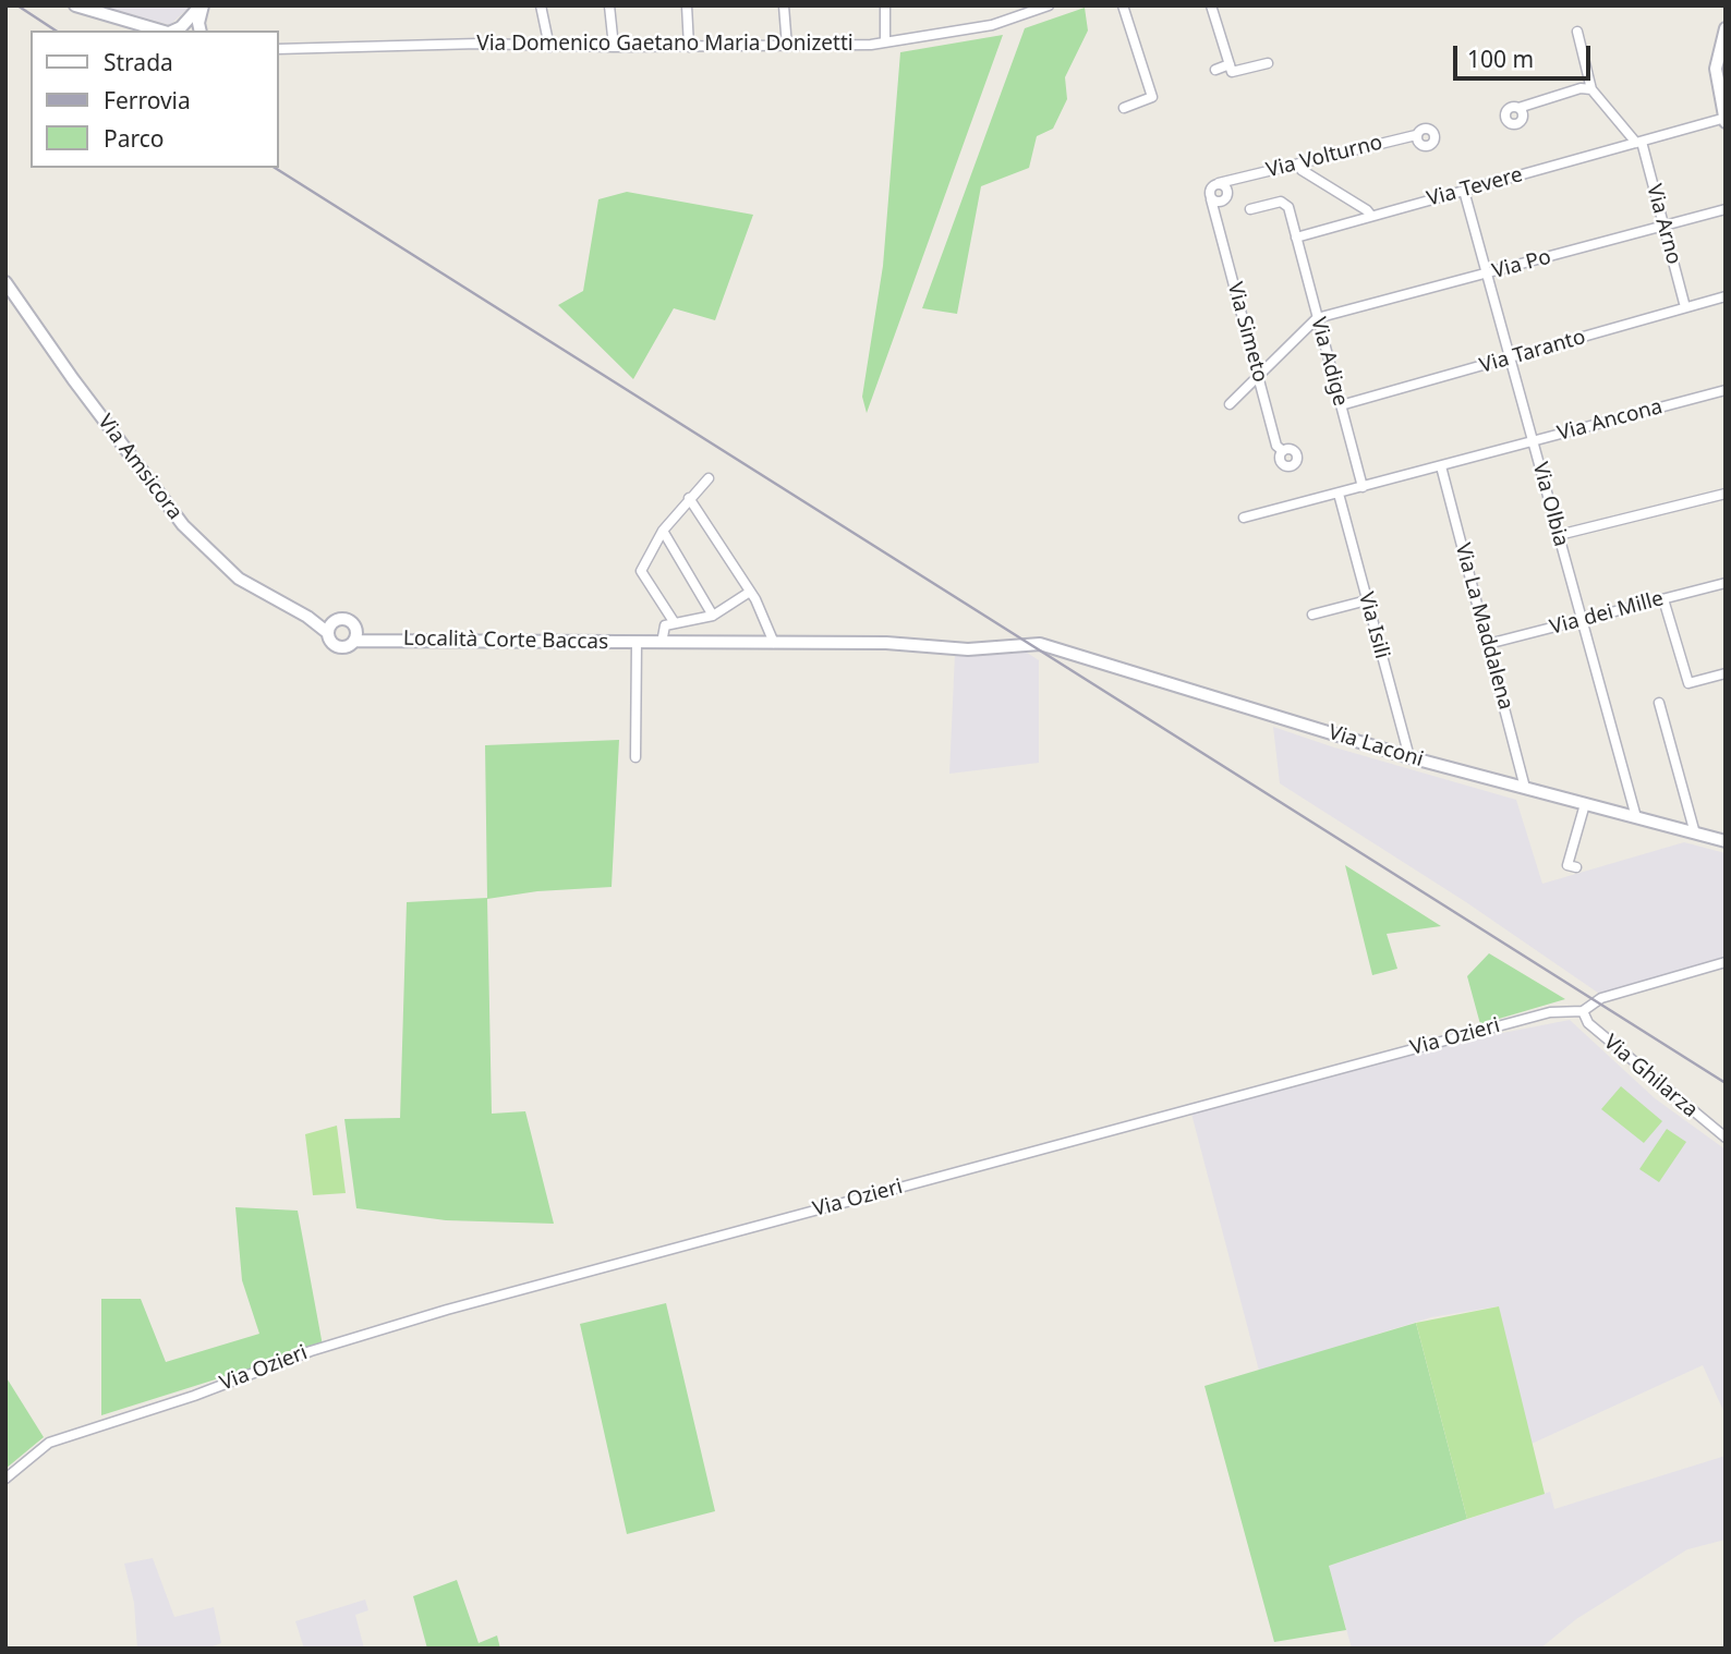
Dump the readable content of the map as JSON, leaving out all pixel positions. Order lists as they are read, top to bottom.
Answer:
{
  "streets": {
    "street": [
      "Via Domenico Gaetano Maria Donizetti",
      "Via Volturno",
      "Via Tevere",
      "Via Arno",
      "Via Po",
      "Via Simeto",
      "Via Taranto",
      "Via Adige",
      "Via Ancona",
      "Via Amsicora",
      "Via Olbia",
      "Via dei Mille",
      "Via Isili",
      "Via La Maddalena",
      "Località Corte Baccas",
      "Via Laconi",
      "Via Ozieri",
      "Via Ghilarza"
    ]
  },
  "crossings": [
    ["Via Tevere", "Via Arno"],
    ["Via Tevere", "Via Adige"],
    ["Via Tevere", "Via Olbia"],
    ["Via Arno", "Via Po"],
    ["Via Arno", "Via Taranto"],
    ["Via Po", "Via Adige"],
    ["Via Po", "Via Olbia"],
    ["Via Taranto", "Via Adige"],
    ["Via Taranto", "Via Olbia"],
    ["Via Adige", "Via Ancona"],
    ["Via Ancona", "Via Olbia"],
    ["Via Ancona", "Via Isili"],
    ["Via Ancona", "Via La Maddalena"],
    ["Via Amsicora", "Località Corte Baccas"],
    ["Via Olbia", "Via dei Mille"],
    ["Via Olbia", "Via Laconi"],
    ["Via dei Mille", "Via La Maddalena"],
    ["Via Isili", "Via Laconi"],
    ["Via La Maddalena", "Via Laconi"],
    ["Località Corte Baccas", "Via Laconi"],
    ["Via Ozieri", "Via Ghilarza"]
  ],
  "legend": ["Strada", "Ferrovia", "Parco"],
  "scale_bar": "100 m"
}
